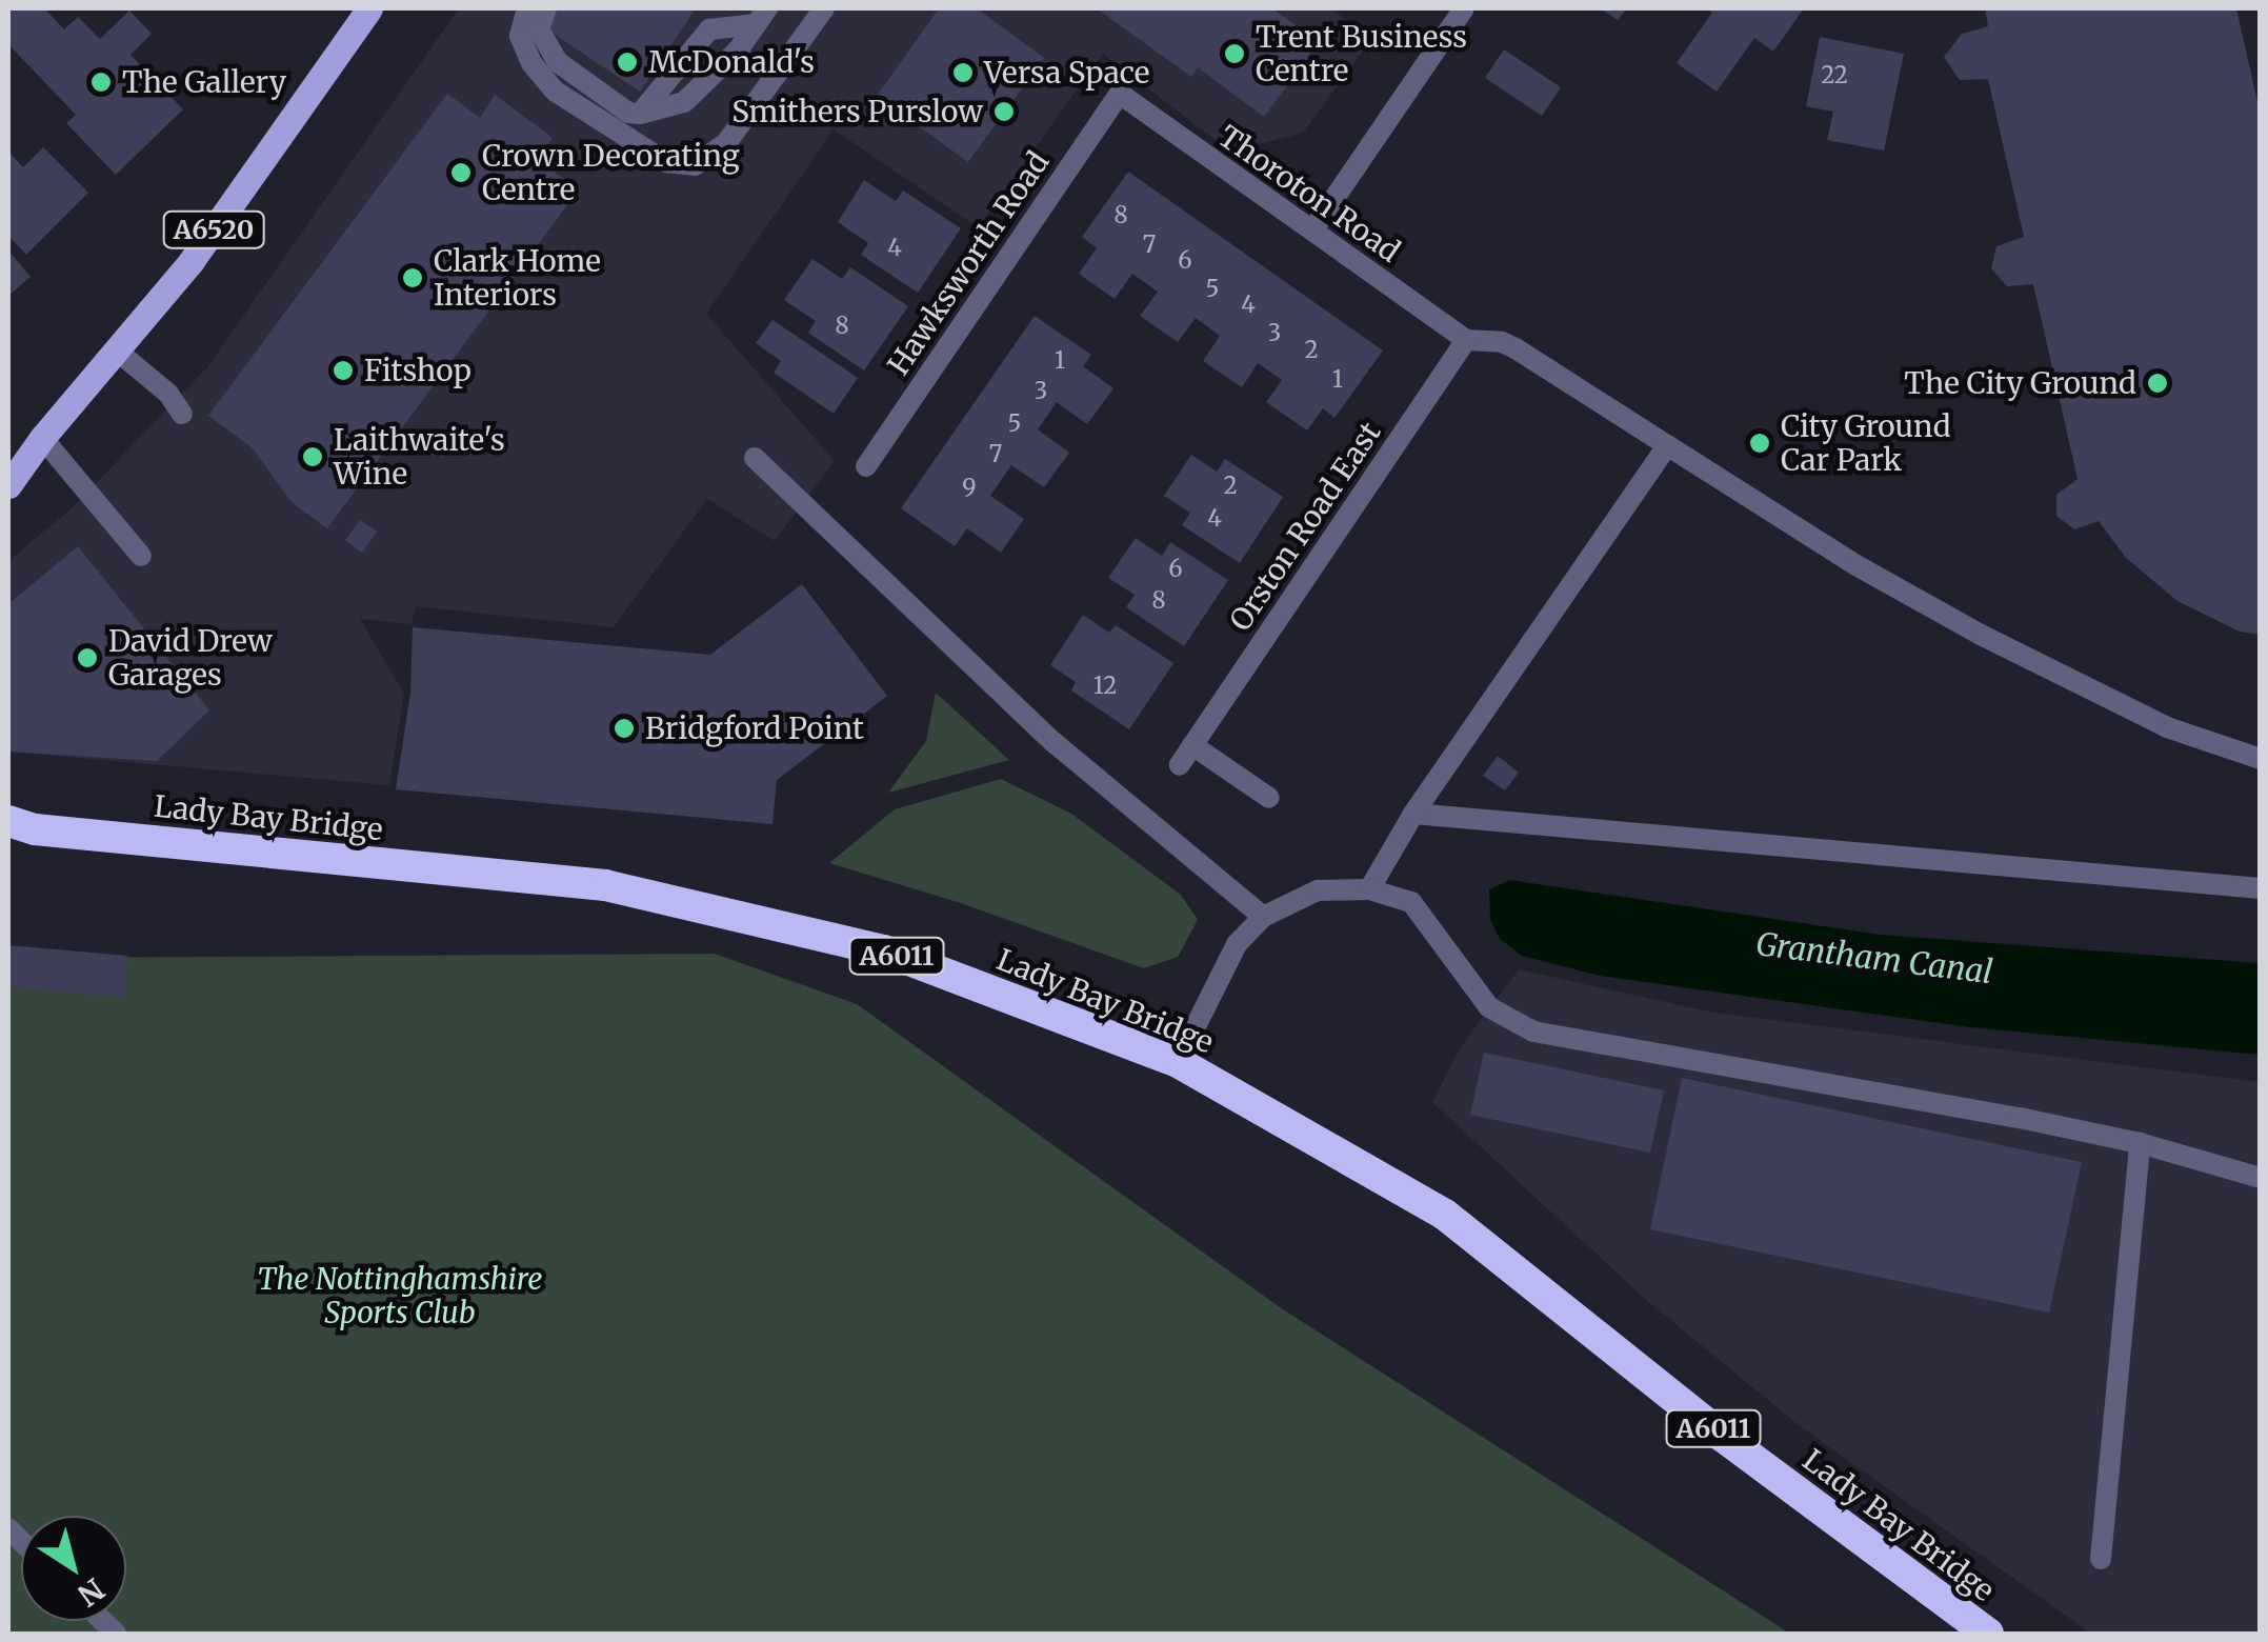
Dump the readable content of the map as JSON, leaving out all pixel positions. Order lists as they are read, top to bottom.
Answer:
{
  "streets": {
    "highway": ["Lady Bay Bridge", "A6011"],
    "main road": ["A6520"],
    "street": ["Thoroton Road", "Hawksworth Road", "Orston Road East"]
  },
  "crossings": [
    ["Thoroton Road", "Hawksworth Road"],
    ["Thoroton Road", "Orston Road East"]
  ],
  "water": ["Grantham Canal"],
  "parks": ["The Nottinghamshire Sports Club"],
  "places": [
    "Trent Business Centre",
    "McDonald's",
    "Versa Space",
    "The Gallery",
    "Smithers Purslow",
    "Crown Decorating Centre",
    "Clark Home Interiors",
    "Fitshop",
    "The City Ground",
    "City Ground Car Park",
    "Laithwaite's Wine",
    "David Drew Garages",
    "Bridgford Point"
  ],
  "house_numbers": [
    "22",
    "8",
    "7",
    "4",
    "6",
    "5",
    "4",
    "8",
    "3",
    "2",
    "1",
    "1",
    "3",
    "5",
    "7",
    "2",
    "9",
    "4",
    "6",
    "8",
    "12"
  ],
  "north": "bottom right"
}
